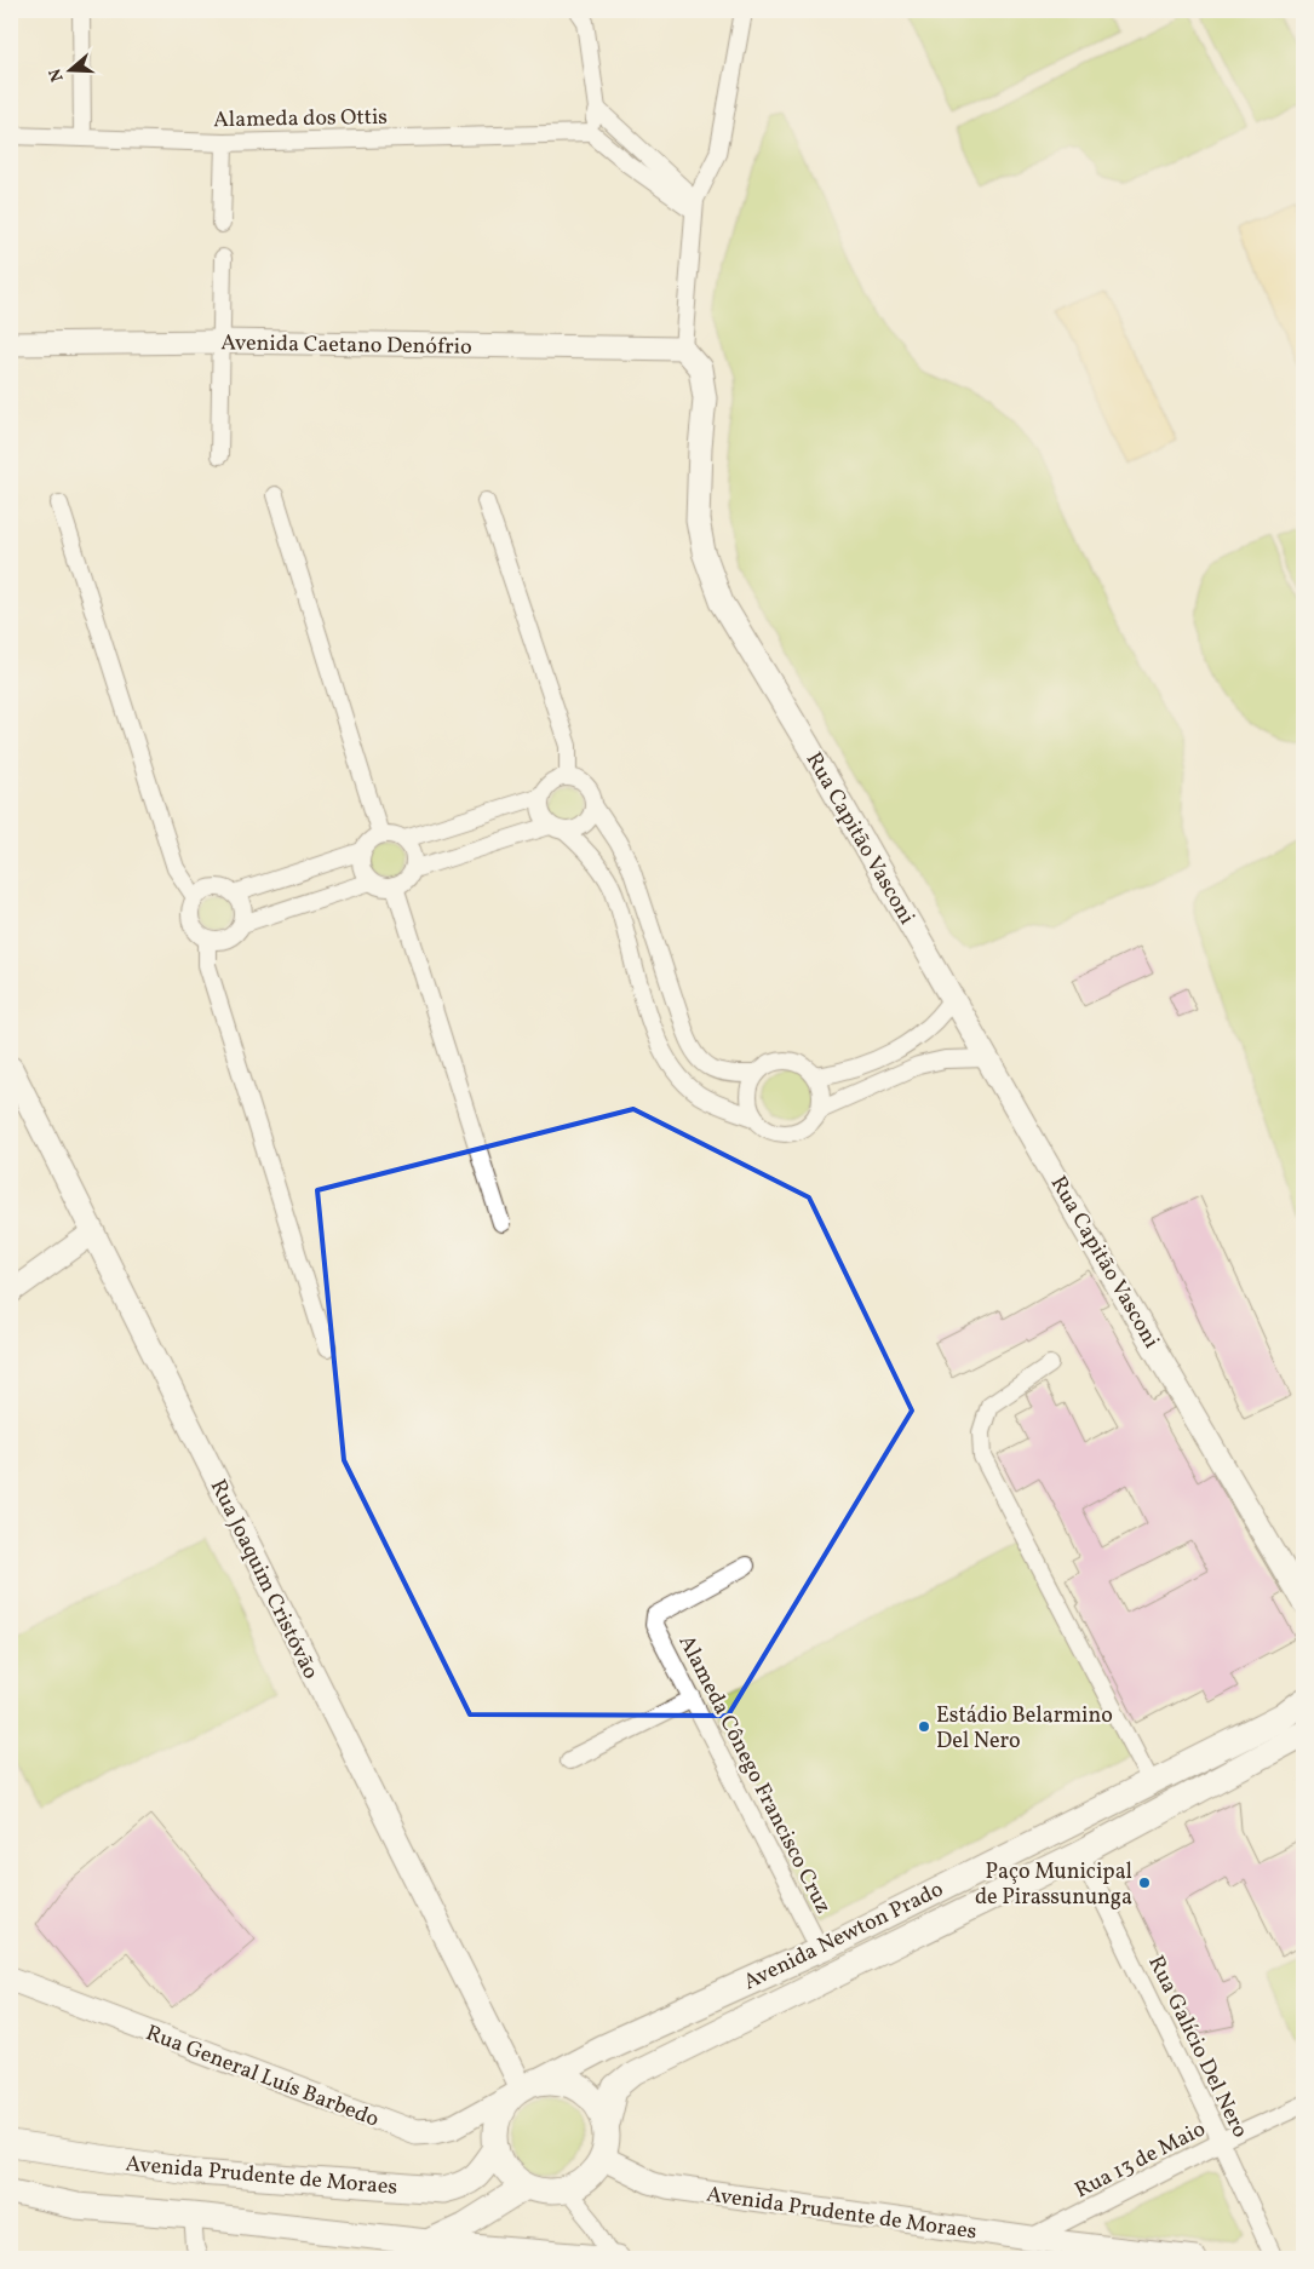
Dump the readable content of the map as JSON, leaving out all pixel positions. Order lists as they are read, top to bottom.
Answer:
{
  "streets": {
    "main road": ["Avenida Newton Prado", "Avenida Prudente de Moraes"],
    "street": [
      "Alameda dos Ottis",
      "Avenida Caetano Denófrio",
      "Rua Capitão Vasconi",
      "Rua Joaquim Cristóvão",
      "Alameda Cônego Francisco Cruz",
      "Rua Galício Del Nero",
      "Rua General Luís Barbedo",
      "Rua 13 de Maio"
    ]
  },
  "crossings": [
    ["Avenida Caetano Denófrio", "Rua Capitão Vasconi"],
    ["Rua Joaquim Cristóvão", "Avenida Newton Prado"],
    ["Rua Joaquim Cristóvão", "Rua General Luís Barbedo"],
    ["Rua Joaquim Cristóvão", "Avenida Prudente de Moraes"],
    ["Alameda Cônego Francisco Cruz", "Avenida Newton Prado"],
    ["Avenida Newton Prado", "Rua Galício Del Nero"],
    ["Avenida Newton Prado", "Rua General Luís Barbedo"],
    ["Avenida Newton Prado", "Avenida Prudente de Moraes"],
    ["Rua Galício Del Nero", "Rua 13 de Maio"],
    ["Rua General Luís Barbedo", "Avenida Prudente de Moraes"],
    ["Rua 13 de Maio", "Avenida Prudente de Moraes"]
  ],
  "places": ["Estádio Belarmino Del Nero", "Paço Municipal de Pirassununga"],
  "north": "left"
}
